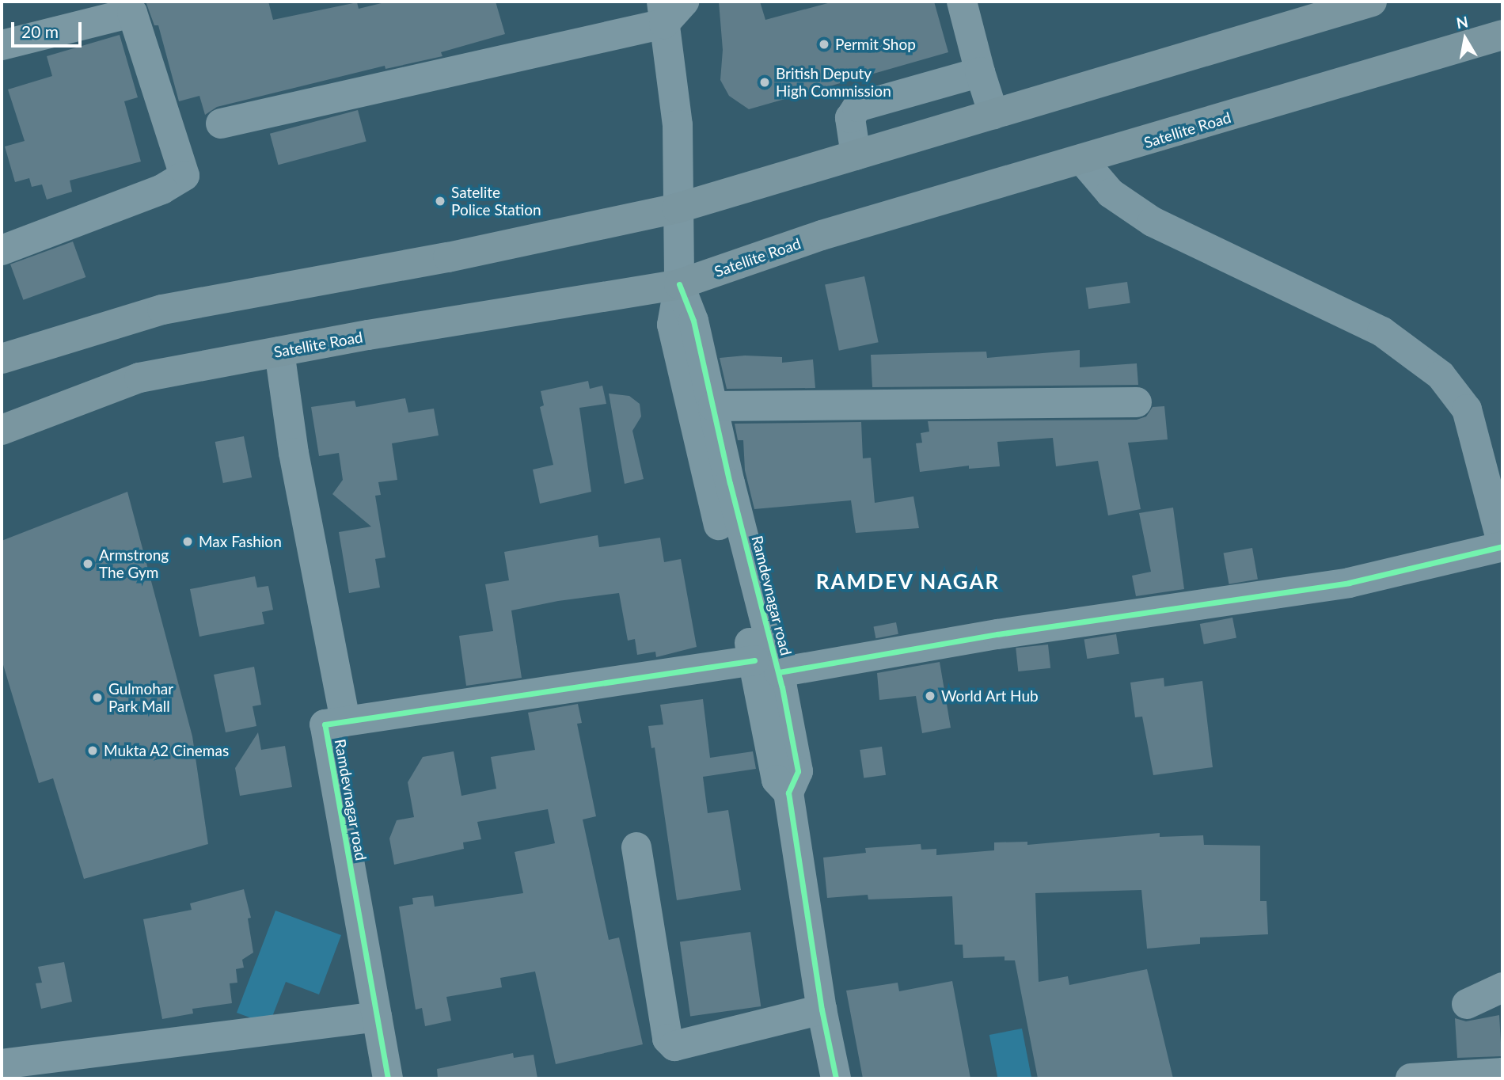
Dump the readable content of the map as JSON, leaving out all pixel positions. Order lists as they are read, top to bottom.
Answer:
{
  "streets": {
    "main road": ["Satellite Road"],
    "street": ["Ramdevnagar road"]
  },
  "crossings": [
    ["Satellite Road", "Ramdevnagar road"]
  ],
  "districts": ["RAMDEV NAGAR"],
  "places": [
    "Permit Shop",
    "British Deputy High Commission",
    "Satelite Police Station",
    "Max Fashion",
    "Armstrong The Gym",
    "World Art Hub",
    "Gulmohar Park Mall",
    "Mukta A2 Cinemas"
  ],
  "scale_bar": "20 m",
  "north": "top"
}
